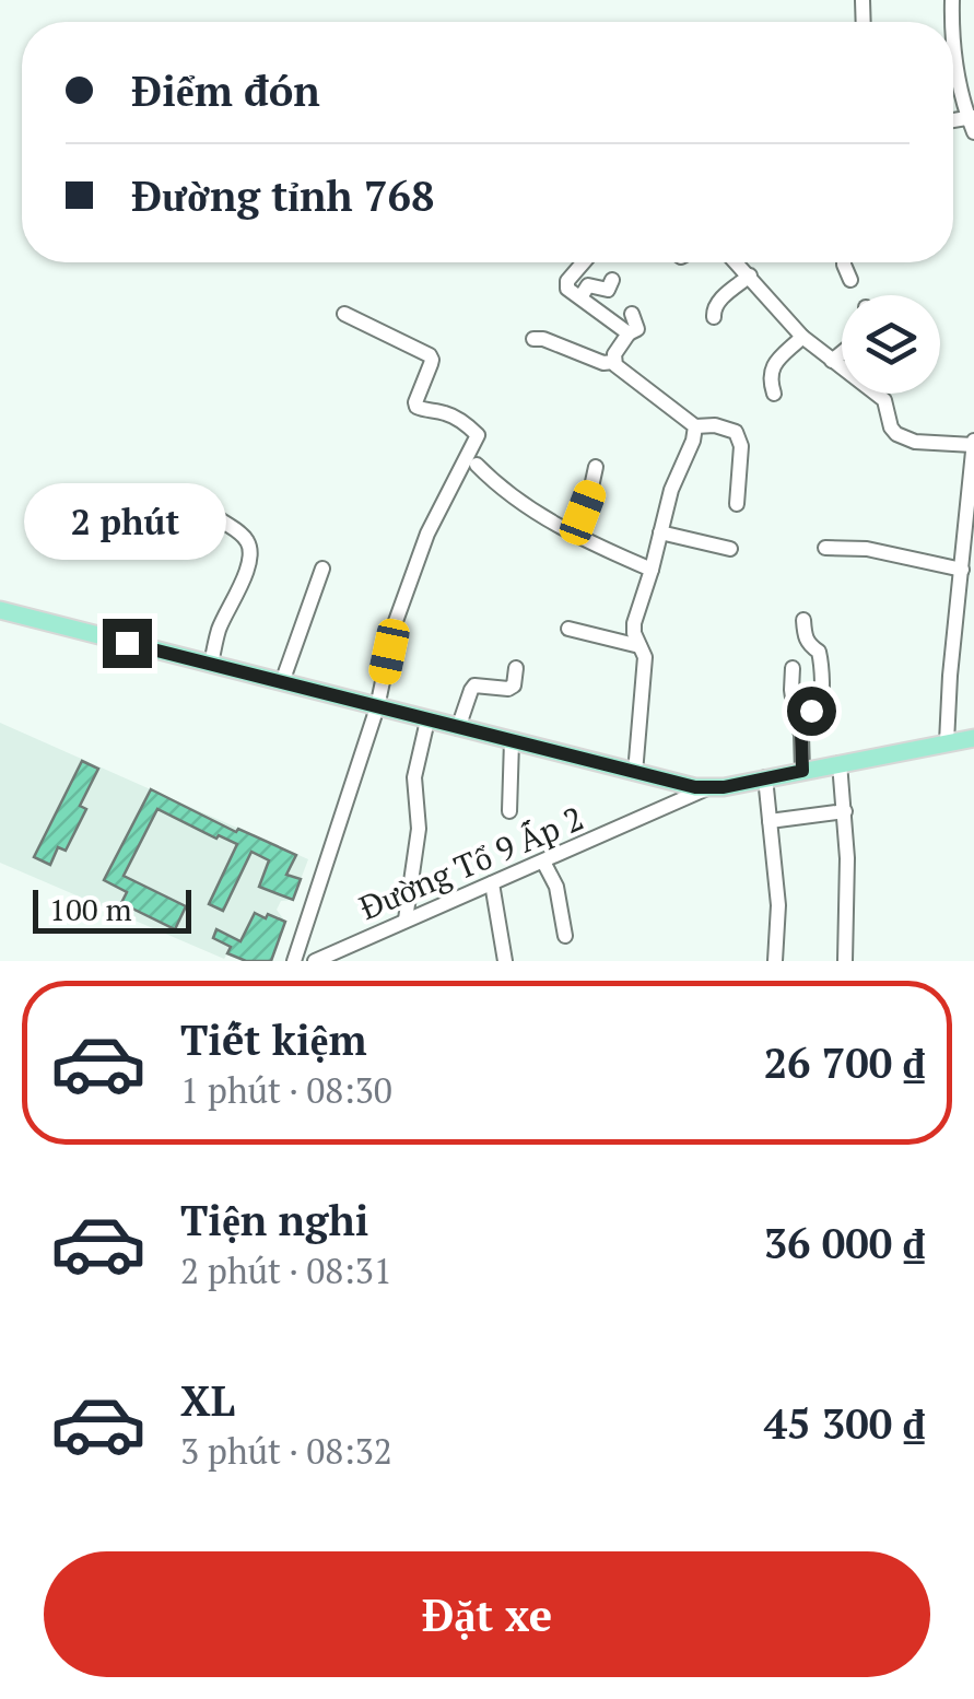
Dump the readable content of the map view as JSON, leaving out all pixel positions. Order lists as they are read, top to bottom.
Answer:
{
  "streets": {
    "street": ["Đường Tổ 9 Ấp 2"]
  },
  "scale_bar": "100 m",
  "page": {
    "banner": ["Điểm đón", "Đường tỉnh 768"],
    "bubble": "2 phút",
    "scale": "100 m",
    "list": [
      {
        "name": "Tiết kiệm",
        "note": "1 phút · 08:30",
        "value": "26 700 ₫"
      },
      {
        "name": "Tiện nghi",
        "note": "2 phút · 08:31",
        "value": "36 000 ₫"
      },
      {
        "name": "XL",
        "note": "3 phút · 08:32",
        "value": "45 300 ₫"
      }
    ],
    "buttons": "Đặt xe"
  }
}
